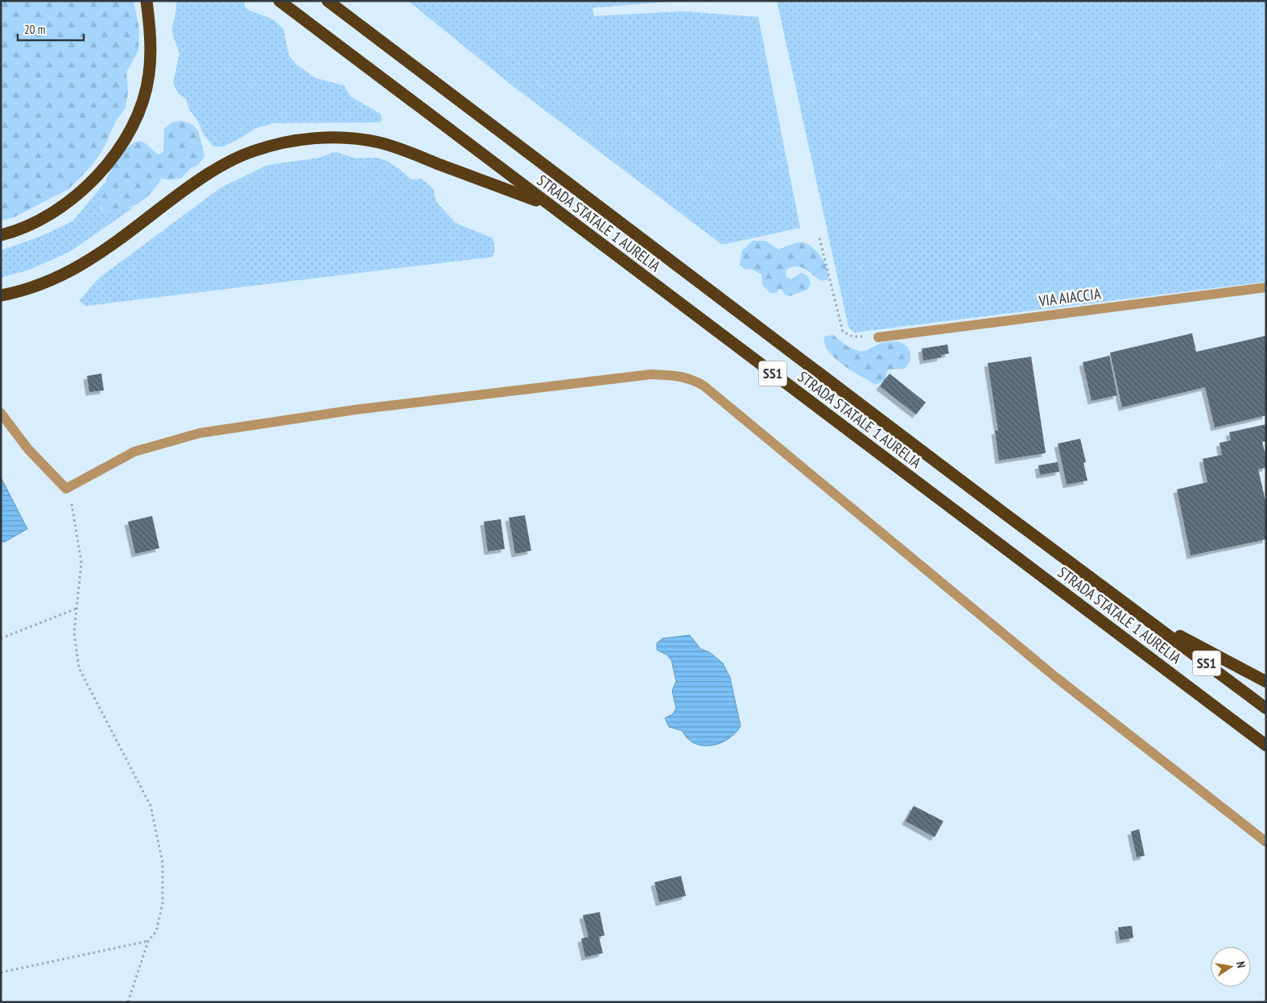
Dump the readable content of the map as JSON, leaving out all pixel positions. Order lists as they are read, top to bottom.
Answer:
{
  "streets": {
    "highway": ["STRADA STATALE 1 AURELIA", "SS1"],
    "street": ["VIA AIACCIA"]
  },
  "scale_bar": "20 m",
  "north": "right"
}
